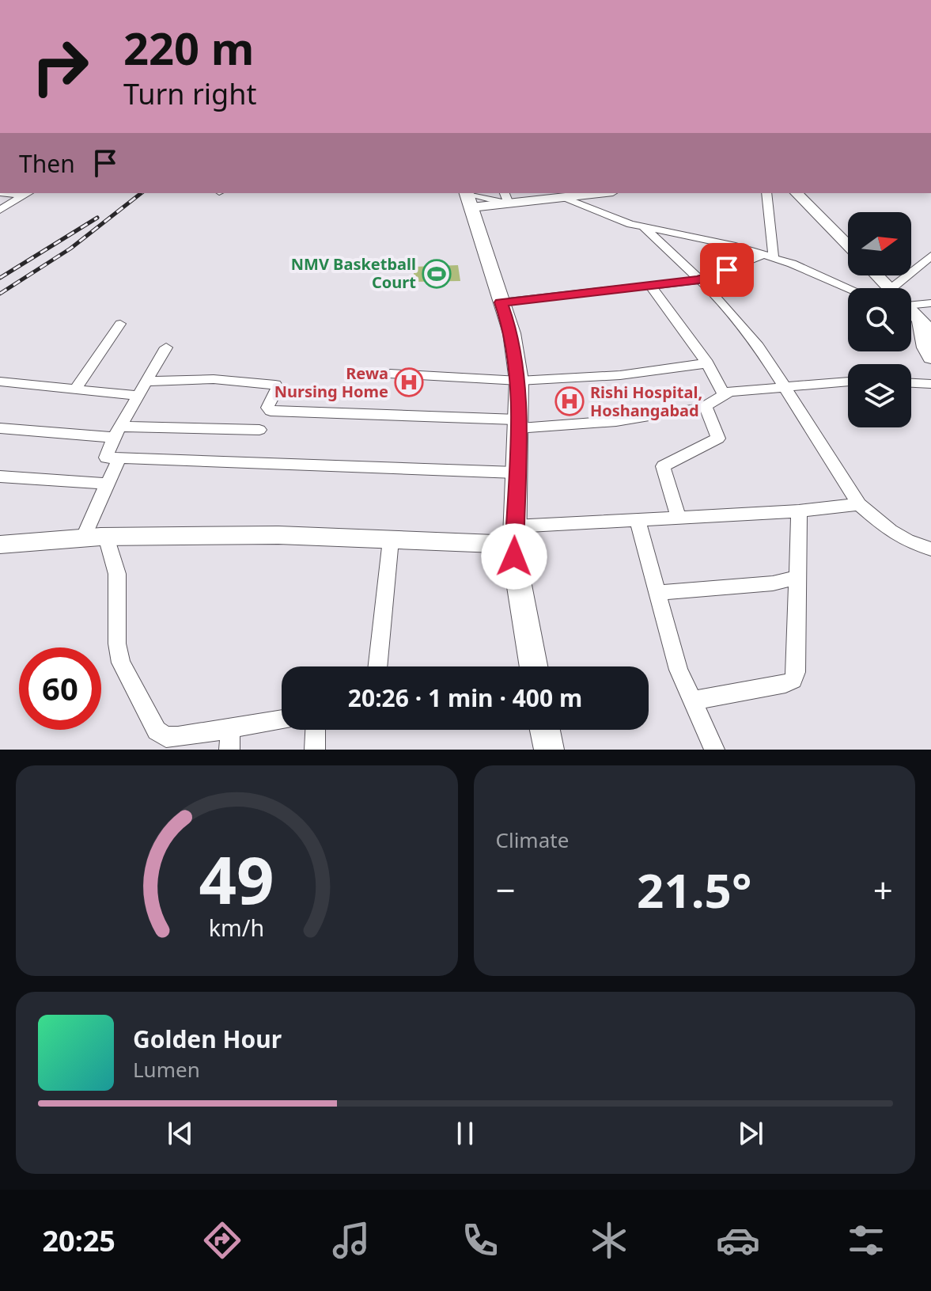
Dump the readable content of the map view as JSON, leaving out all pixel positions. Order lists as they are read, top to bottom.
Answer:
{
  "places": {
    "sports": ["NMV Basketball Court"],
    "hospital": ["Rewa Nursing Home", "Rishi Hospital, Hoshangabad"]
  },
  "north": "right",
  "page": {
    "turn": ["220 m", "Turn right"],
    "then": "Then",
    "limit": "60",
    "trip": "20:26 · 1 min · 400 m",
    "tile": "Climate",
    "heat": ["−", "21.5°", "+"],
    "song": ["Golden Hour", "Lumen"],
    "tabs": "20:25",
    "gauge": ["49", "km/h"]
  }
}
